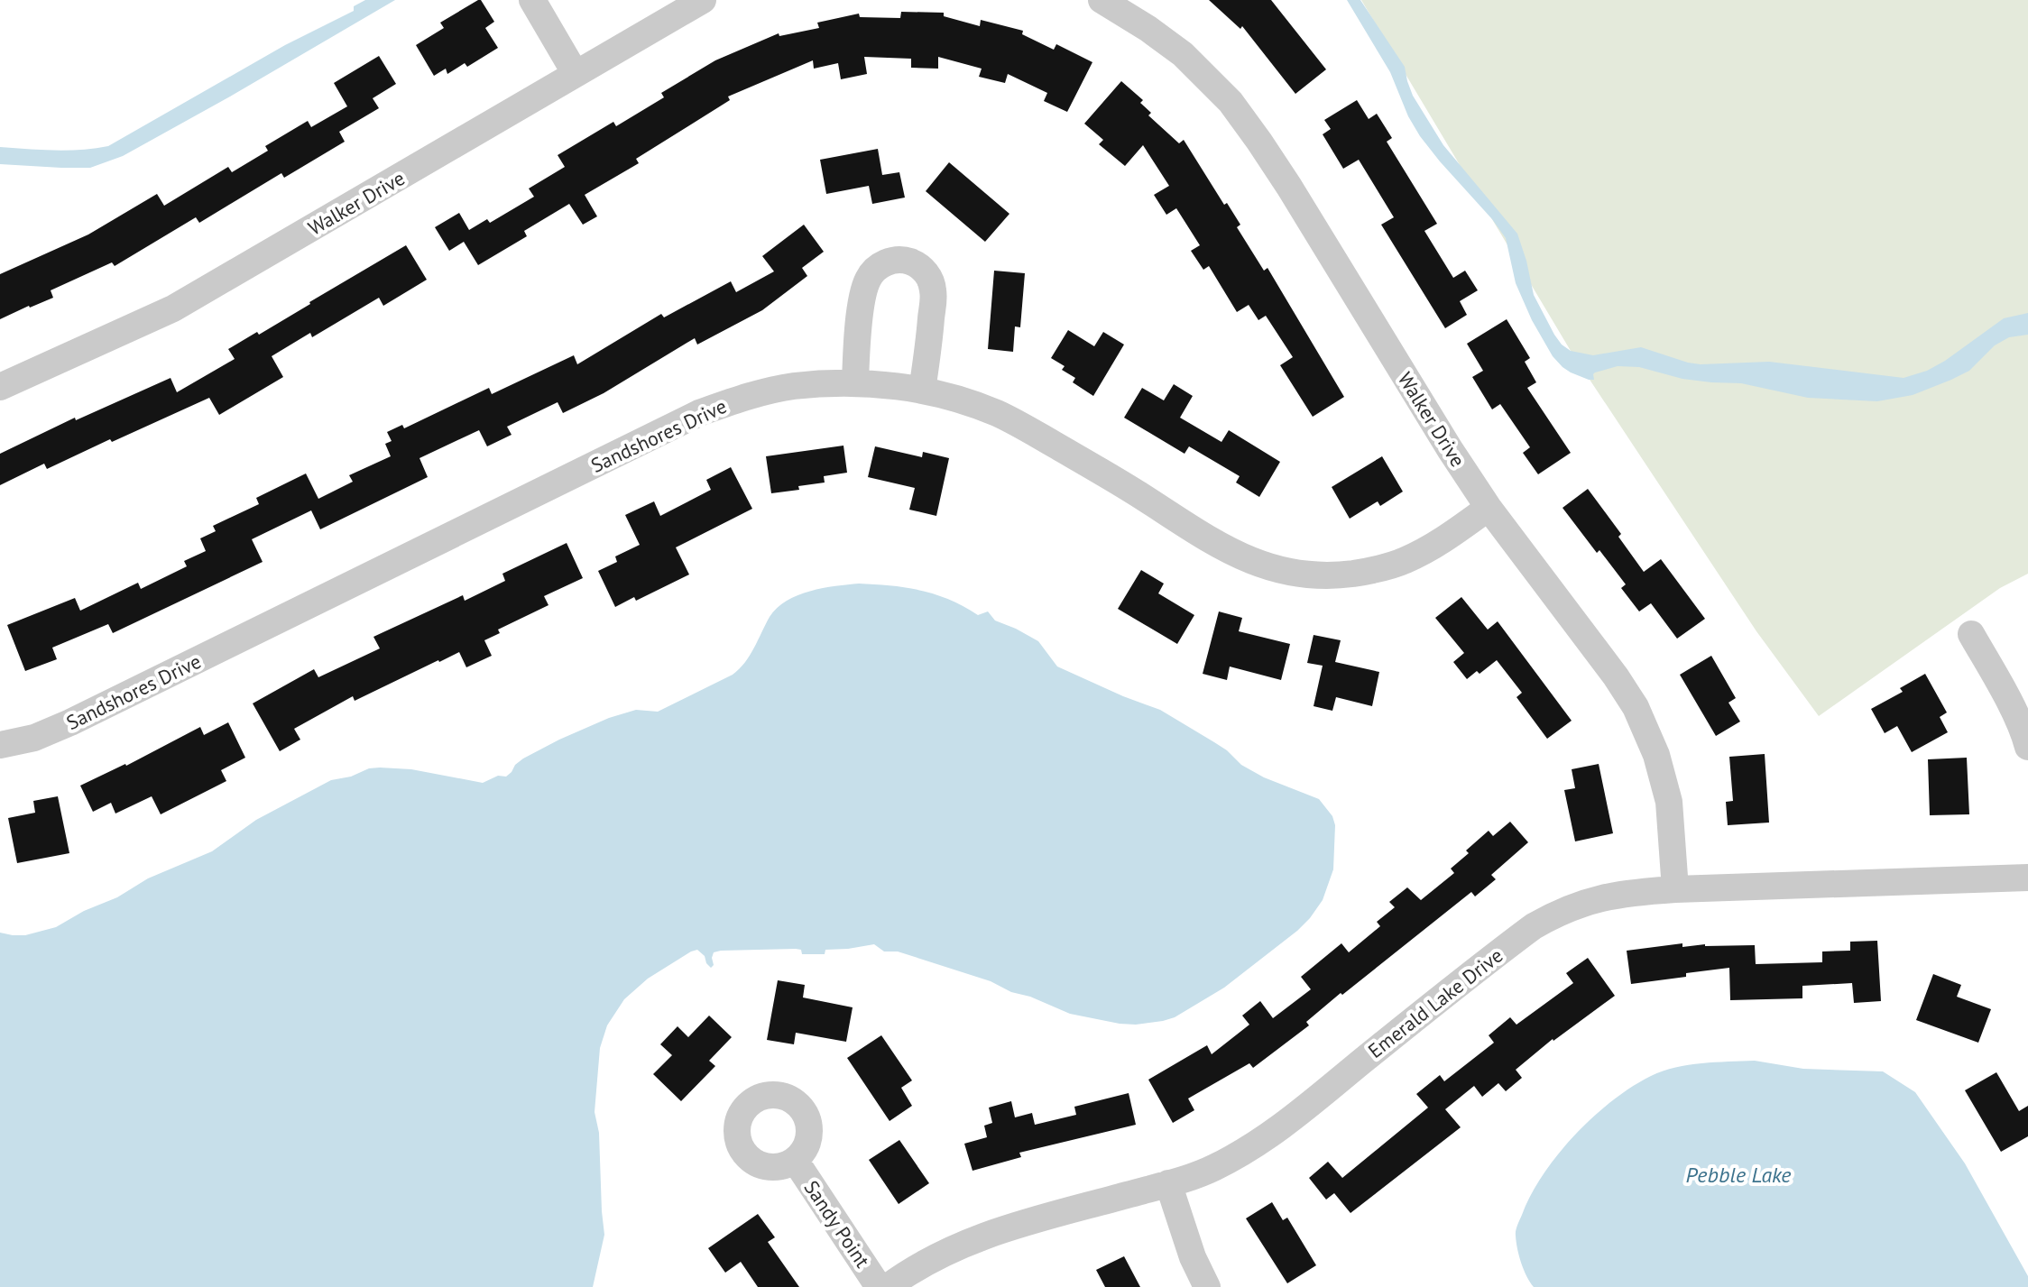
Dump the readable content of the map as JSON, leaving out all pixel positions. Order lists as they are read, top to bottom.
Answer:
{
  "streets": {
    "street": [
      "Walker Drive",
      "Sandshores Drive",
      "Emerald Lake Drive",
      "Sandy Point"
    ]
  },
  "crossings": [
    ["Walker Drive", "Sandshores Drive"],
    ["Walker Drive", "Emerald Lake Drive"]
  ],
  "water": ["Pebble Lake"]
}
